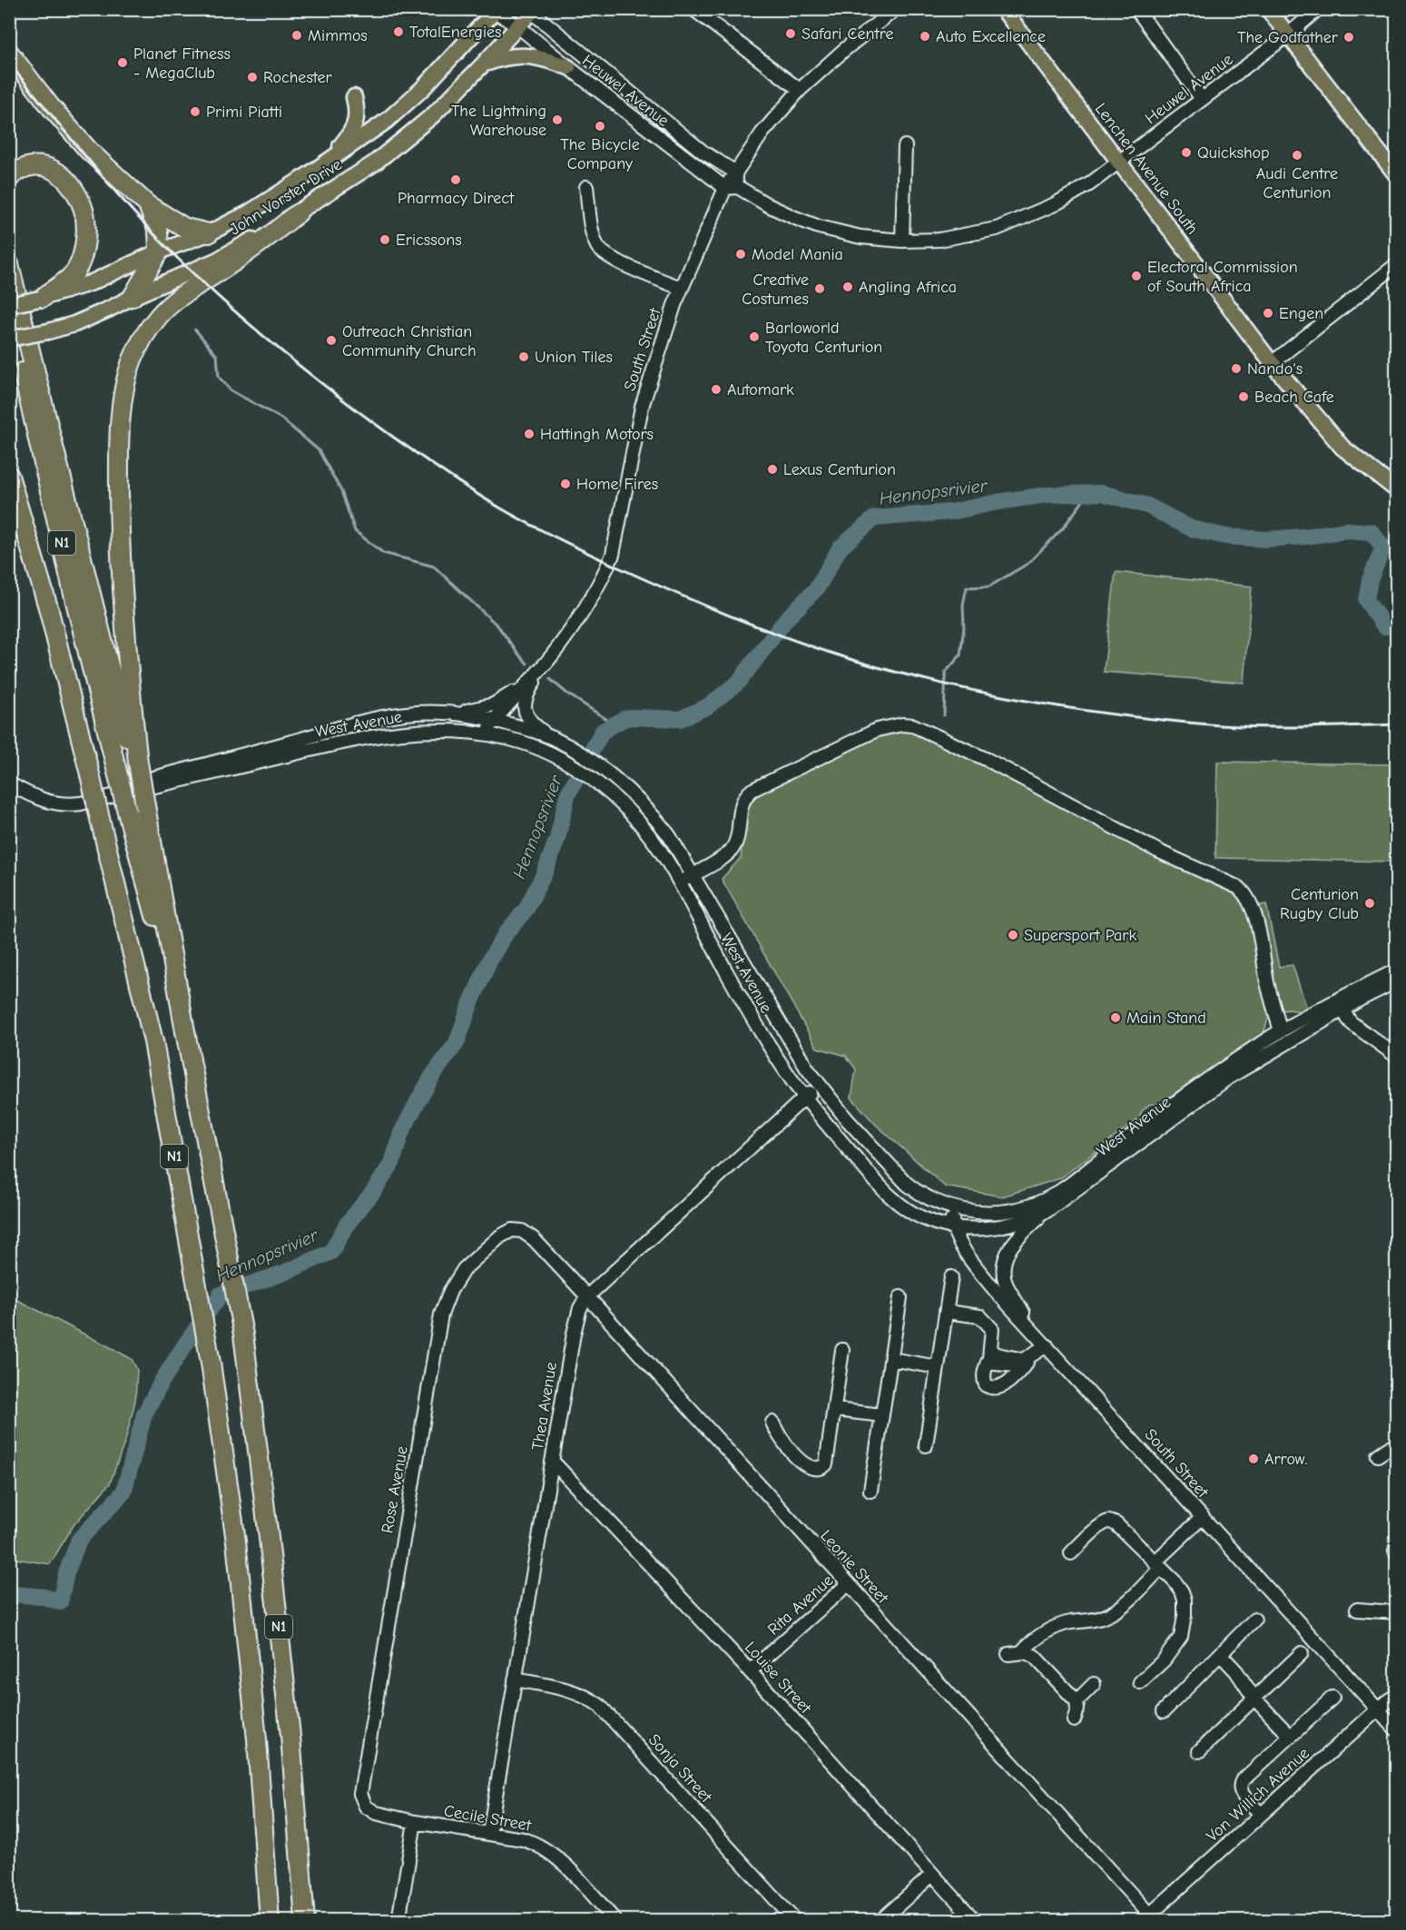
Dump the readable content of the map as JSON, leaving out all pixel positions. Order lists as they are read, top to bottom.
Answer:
{
  "streets": {
    "highway": ["N1"],
    "main road": ["Lenchen Avenue South", "John Vorster Drive"],
    "street": [
      "Heuwel Avenue",
      "South Street",
      "West Avenue",
      "Thea Avenue",
      "Rose Avenue",
      "Leonie Street",
      "Rita Avenue",
      "Louise Street",
      "Sonja Street",
      "Von Willich Avenue",
      "Cecile Street"
    ]
  },
  "crossings": [
    ["Heuwel Avenue", "Lenchen Avenue South"],
    ["Heuwel Avenue", "John Vorster Drive"],
    ["Heuwel Avenue", "South Street"],
    ["South Street", "West Avenue"],
    ["South Street", "Von Willich Avenue"],
    ["West Avenue", "Thea Avenue"],
    ["Thea Avenue", "Leonie Street"],
    ["Thea Avenue", "Louise Street"],
    ["Thea Avenue", "Sonja Street"],
    ["Thea Avenue", "Cecile Street"],
    ["Rose Avenue", "Leonie Street"],
    ["Rose Avenue", "Cecile Street"],
    ["Leonie Street", "Rita Avenue"],
    ["Leonie Street", "Von Willich Avenue"],
    ["Rita Avenue", "Louise Street"]
  ],
  "water": ["Hennopsrivier"],
  "places": [
    "TotalEnergies",
    "Safari Centre",
    "Mimmos",
    "Auto Excellence",
    "The Godfather",
    "Planet Fitness - MegaClub",
    "Rochester",
    "Primi Piatti",
    "The Lightning Warehouse",
    "The Bicycle Company",
    "Quickshop",
    "Audi Centre Centurion",
    "Pharmacy Direct",
    "Ericssons",
    "Model Mania",
    "Electoral Commission of South Africa",
    "Angling Africa",
    "Creative Costumes",
    "Engen",
    "Barloworld Toyota Centurion",
    "Outreach Christian Community Church",
    "Union Tiles",
    "Nando's",
    "Automark",
    "Beach Cafe",
    "Hattingh Motors",
    "Lexus Centurion",
    "Home Fires",
    "Centurion Rugby Club",
    "Supersport Park",
    "Main Stand",
    "Arrow."
  ]
}
